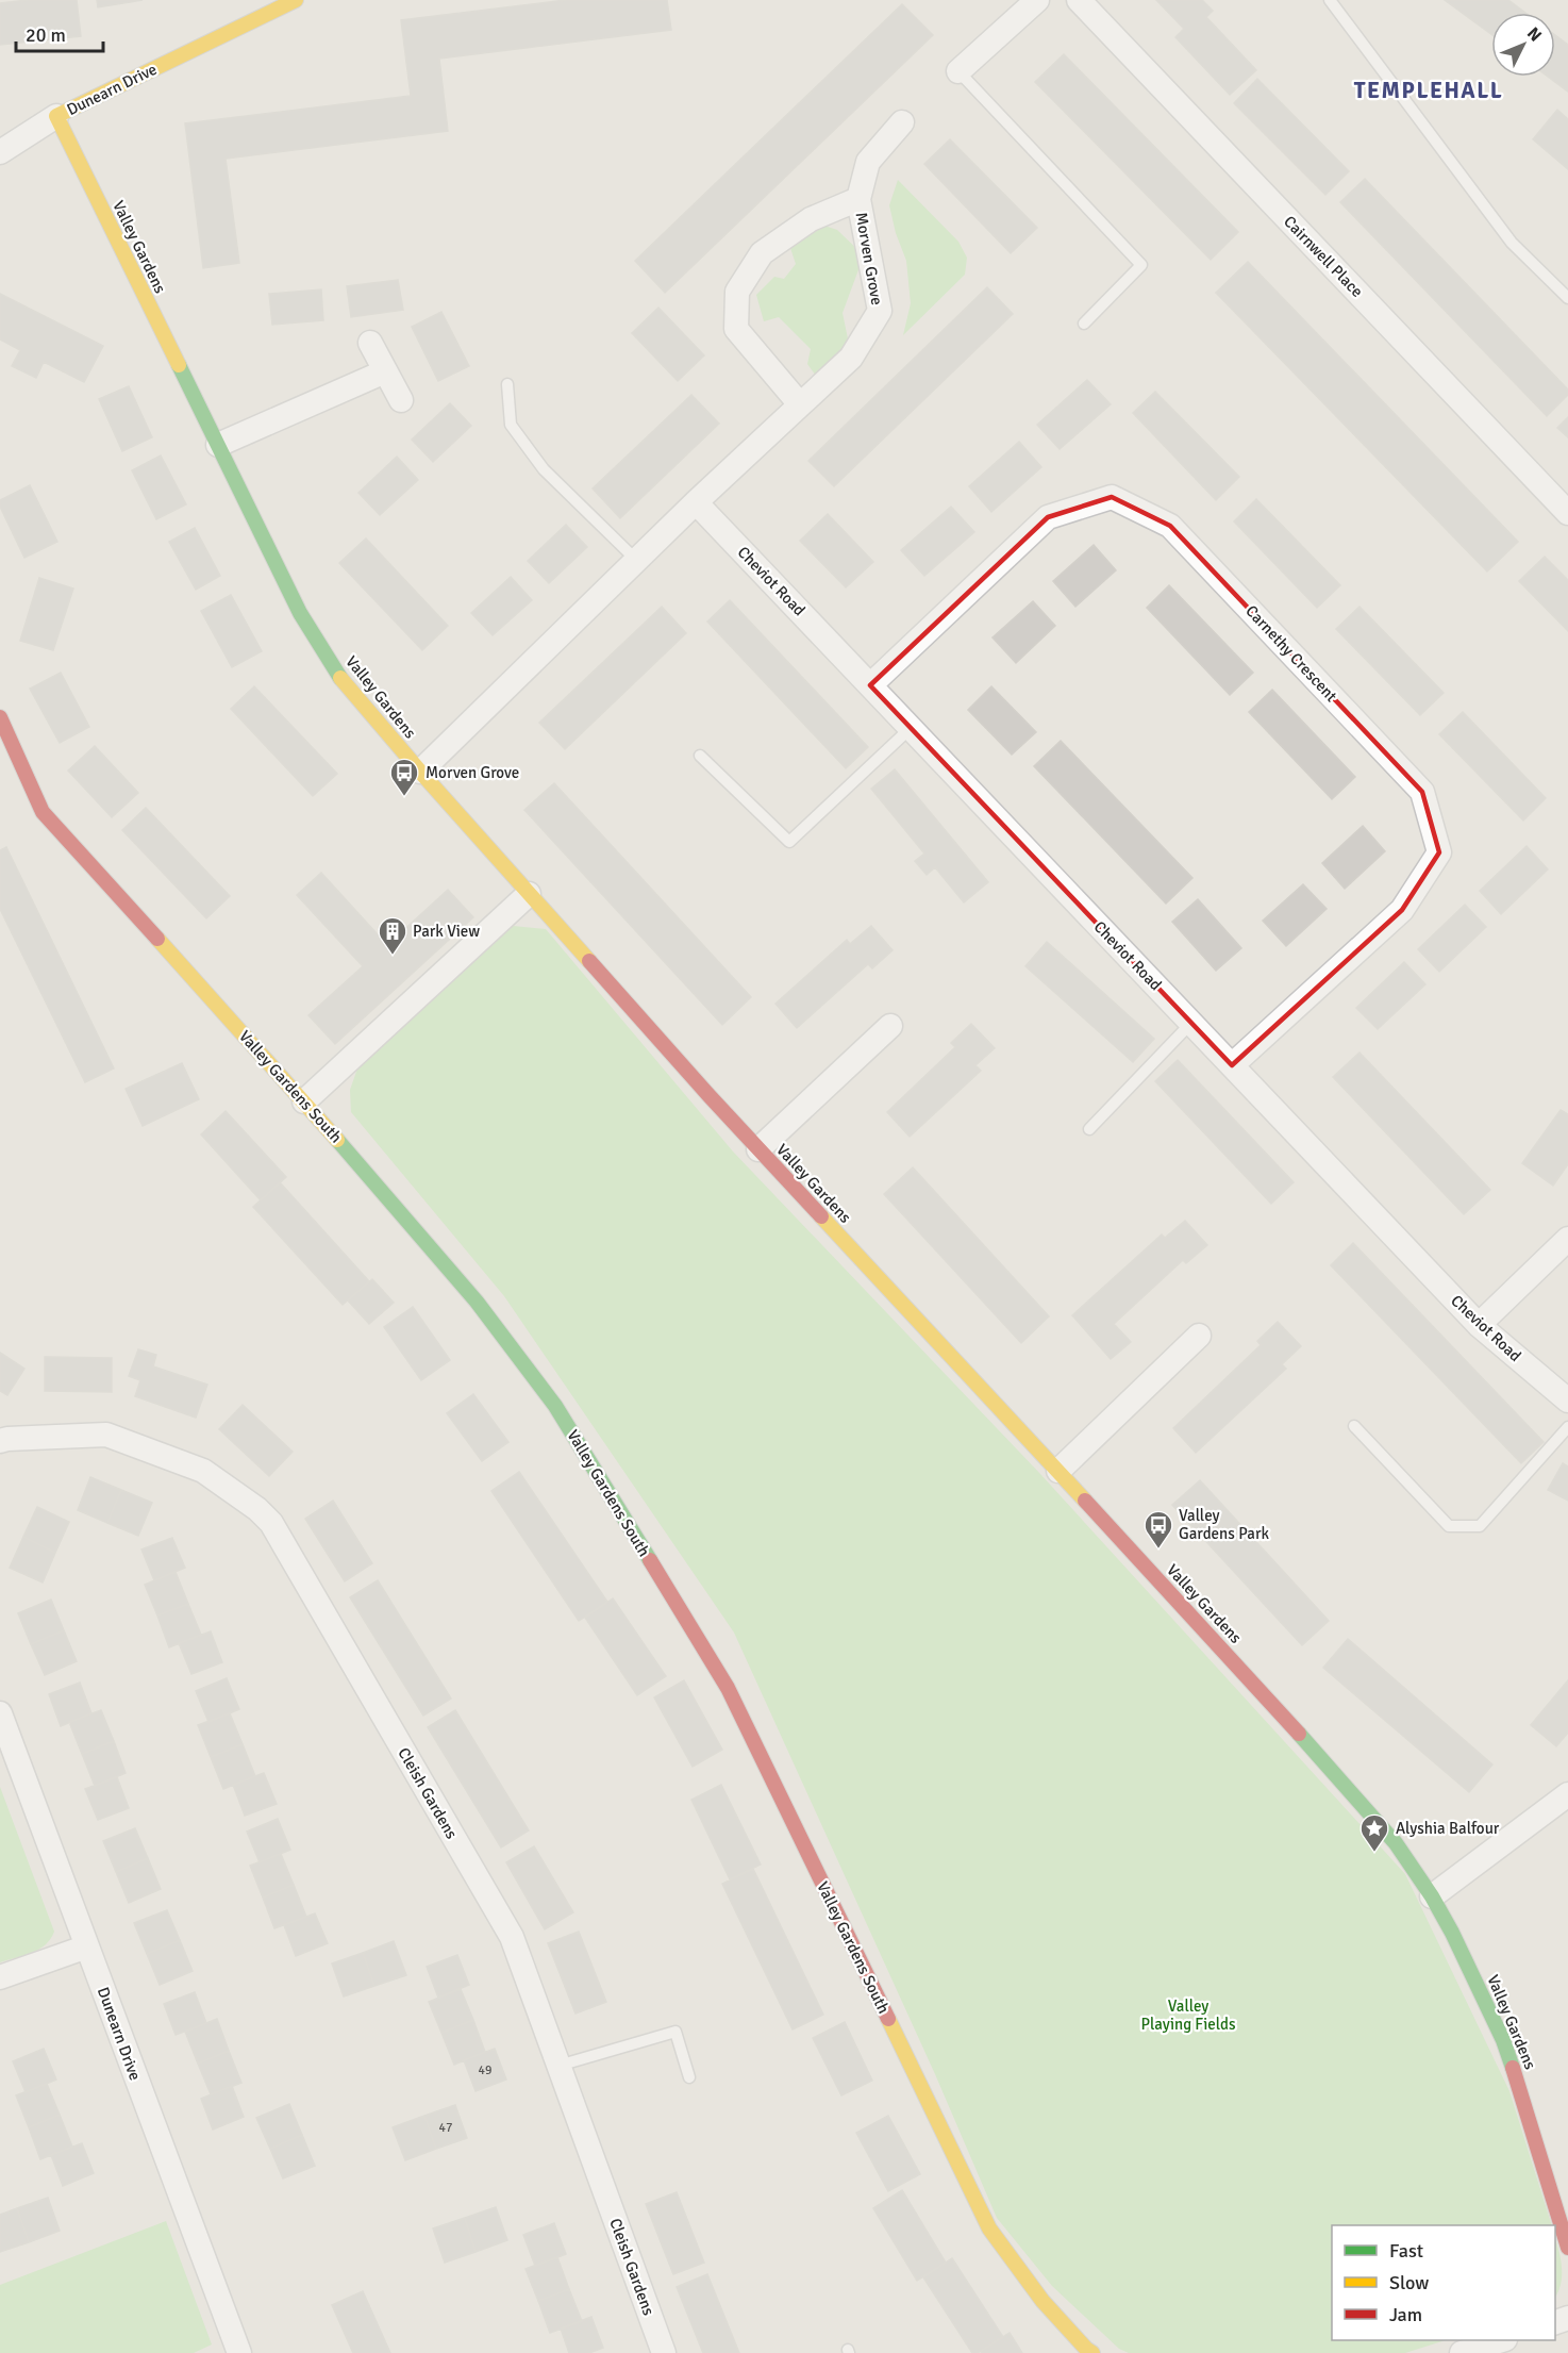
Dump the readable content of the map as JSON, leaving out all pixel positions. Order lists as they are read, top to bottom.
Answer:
{
  "streets": {
    "street": [
      "Dunearn Drive",
      "Valley Gardens",
      "Cairnwell Place",
      "Morven Grove",
      "Cheviot Road",
      "Carnethy Crescent",
      "Valley Gardens South",
      "Cleish Gardens"
    ]
  },
  "crossings": [
    ["Dunearn Drive", "Valley Gardens"],
    ["Valley Gardens", "Morven Grove"],
    ["Morven Grove", "Cheviot Road"],
    ["Cheviot Road", "Carnethy Crescent"]
  ],
  "districts": ["TEMPLEHALL"],
  "parks": ["Valley Playing Fields"],
  "places": {
    "bus stop": ["Morven Grove", "Valley Gardens Park"],
    "building": ["Park View"],
    "place": ["Alyshia Balfour"]
  },
  "house_numbers": ["49", "47"],
  "legend": ["Fast", "Slow", "Jam"],
  "scale_bar": "20 m",
  "north": "top right"
}
